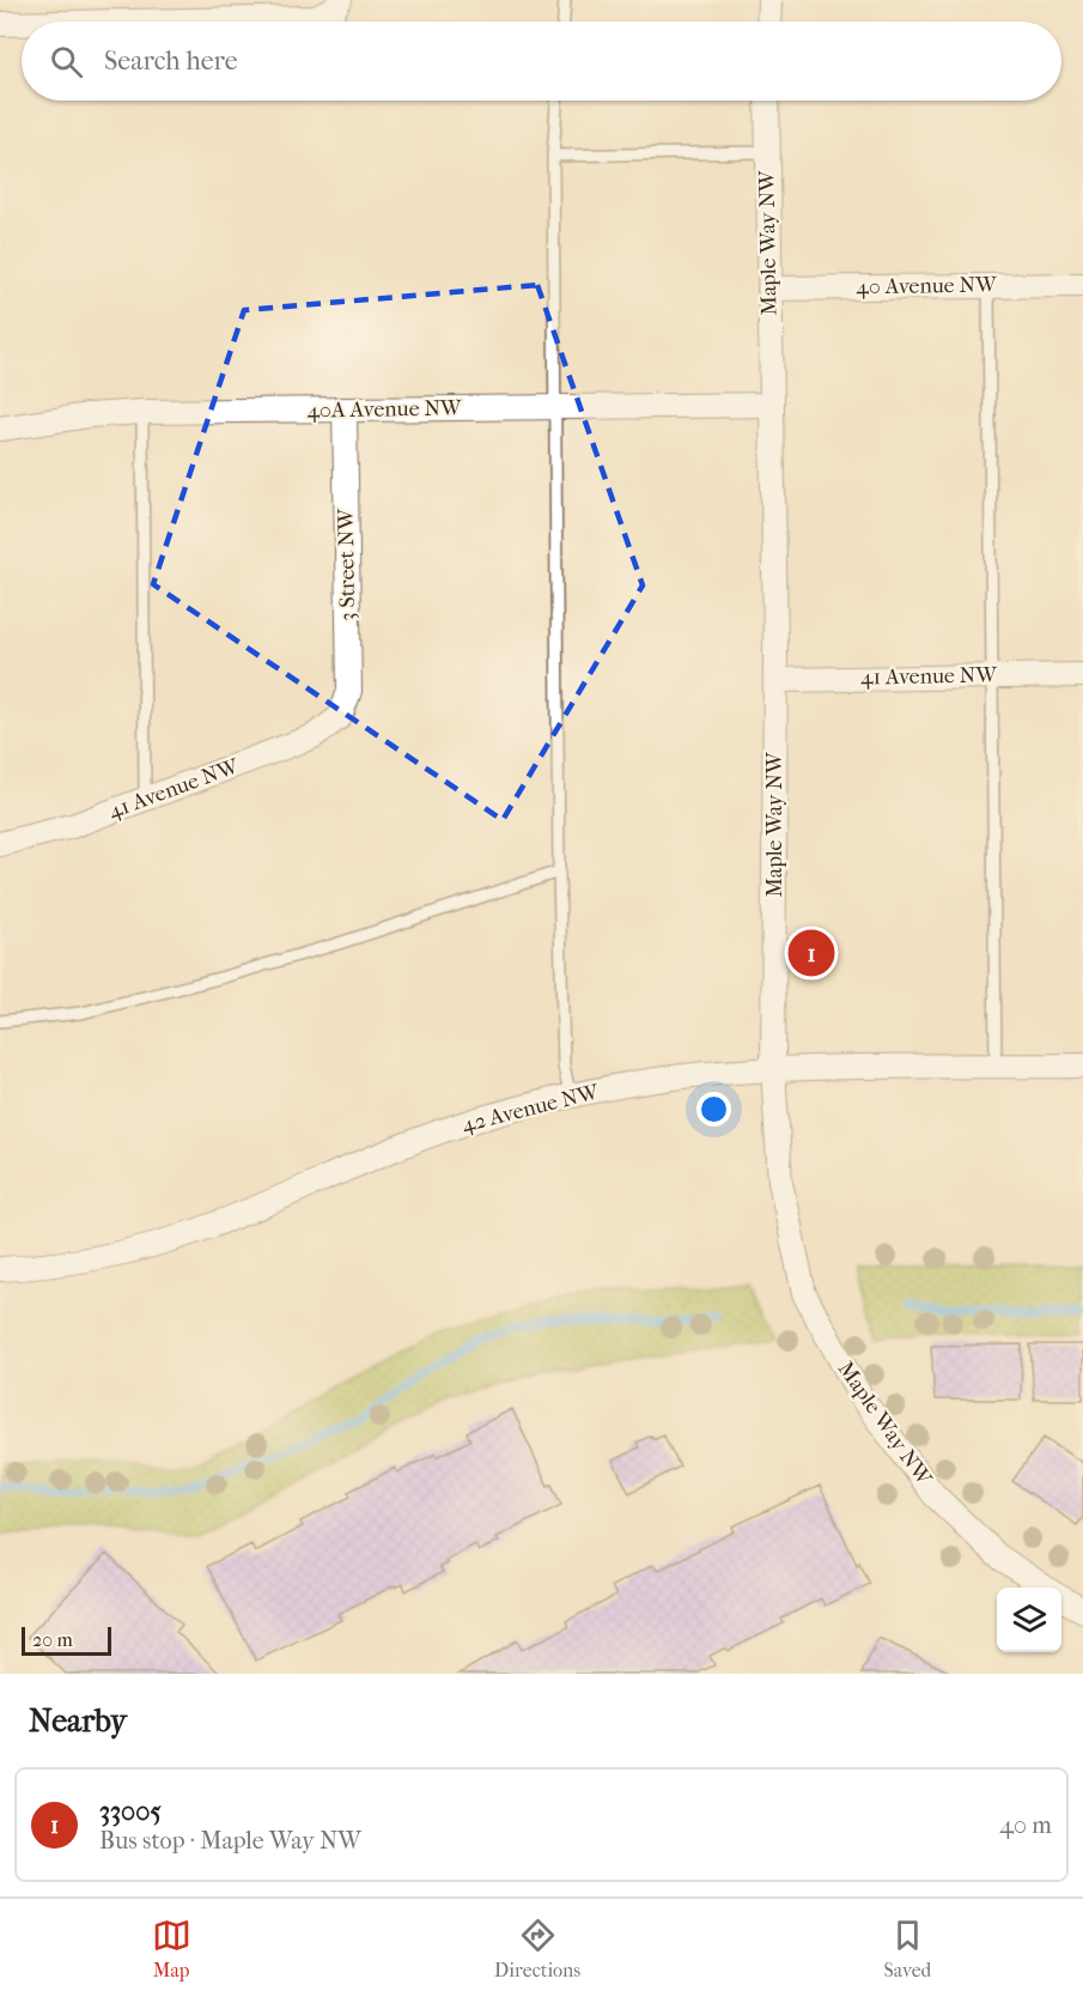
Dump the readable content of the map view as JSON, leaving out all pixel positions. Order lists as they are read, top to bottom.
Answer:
{
  "streets": {
    "street": [
      "Maple Way NW",
      "40 Avenue NW",
      "40A Avenue NW",
      "3 Street NW",
      "41 Avenue NW",
      "42 Avenue NW"
    ]
  },
  "crossings": [
    ["Maple Way NW", "40 Avenue NW"],
    ["Maple Way NW", "40A Avenue NW"],
    ["Maple Way NW", "41 Avenue NW"],
    ["Maple Way NW", "42 Avenue NW"],
    ["40A Avenue NW", "3 Street NW"],
    ["3 Street NW", "41 Avenue NW"]
  ],
  "scale_bar": "20 m",
  "page": {
    "search": "Search here",
    "pins": "1",
    "scale": "20 m",
    "heading": "Nearby",
    "list": [
      {
        "mark": "1",
        "name": "33005",
        "note": "Bus stop · Maple Way NW",
        "value": "40 m"
      }
    ],
    "nav": ["Map", "Directions", "Saved"]
  }
}
